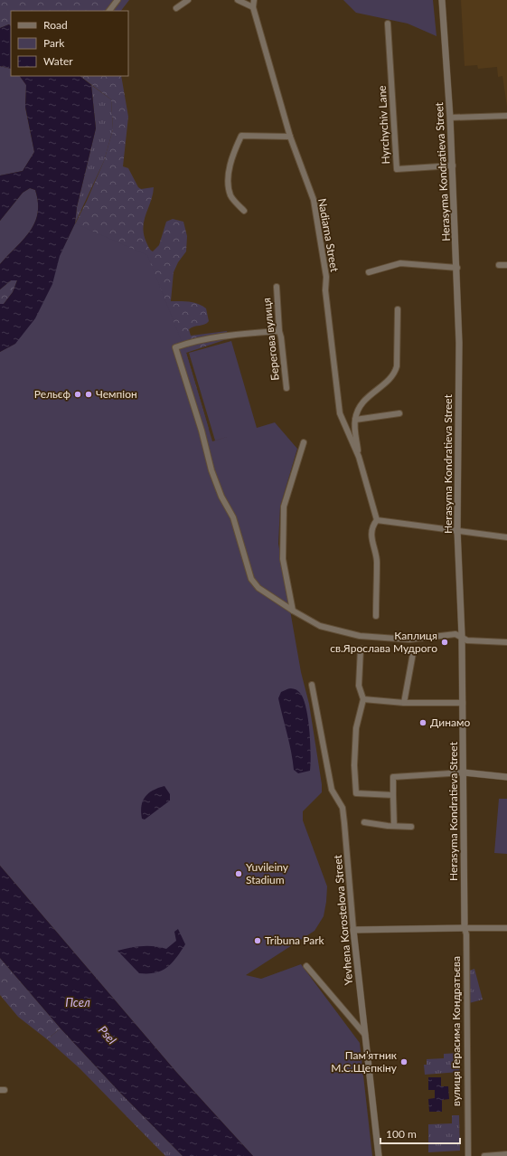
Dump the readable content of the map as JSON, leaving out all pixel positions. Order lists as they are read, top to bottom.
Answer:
{
  "streets": {
    "street": [
      "Hyrchychiv Lane",
      "Herasyma Kondratieva Street",
      "Nadiarna Street",
      "Берегова вулиця",
      "Yevhena Korostelova Street",
      "вулиця Герасима Кондратьєва"
    ]
  },
  "crossings": [
    ["Hyrchychiv Lane", "Herasyma Kondratieva Street"],
    ["Herasyma Kondratieva Street", "вулиця Герасима Кондратьєва"]
  ],
  "water": ["Псел", "Psel"],
  "places": [
    "Рельєф",
    "Чемпіон",
    "Каплиця св.Ярослава Мудрого",
    "Динамо",
    "Yuvileiny Stadium",
    "Tribuna Park",
    "Пам’ятник М.С.Щепкіну"
  ],
  "legend": ["Road", "Park", "Water"],
  "scale_bar": "100 m"
}
